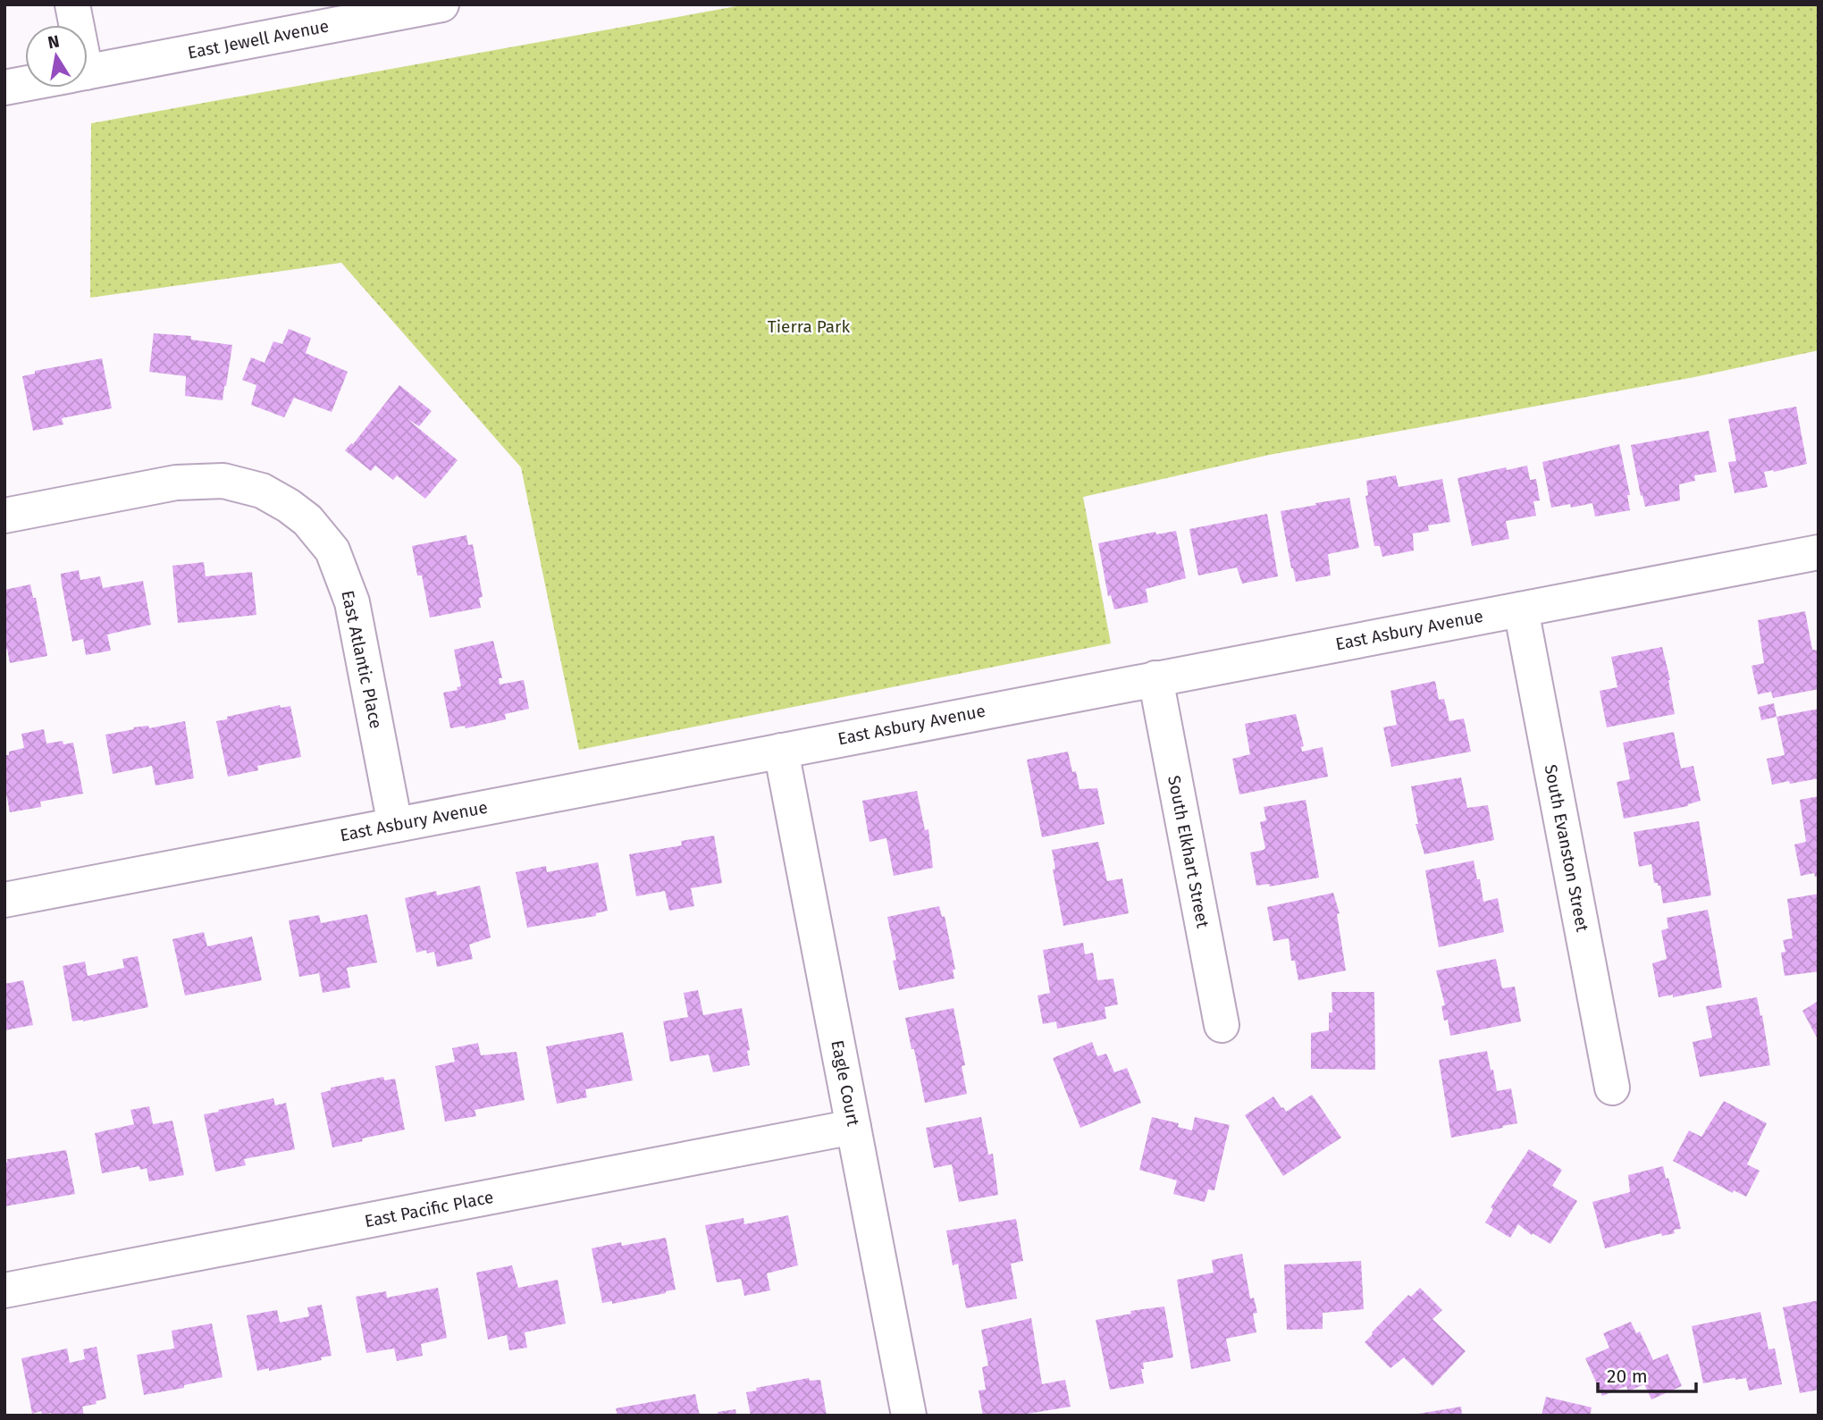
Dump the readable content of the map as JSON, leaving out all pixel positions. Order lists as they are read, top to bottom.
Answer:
{
  "streets": {
    "street": [
      "East Jewell Avenue",
      "East Asbury Avenue",
      "East Atlantic Place",
      "South Evanston Street",
      "South Elkhart Street",
      "Eagle Court",
      "East Pacific Place"
    ]
  },
  "crossings": [
    ["East Asbury Avenue", "East Atlantic Place"],
    ["East Asbury Avenue", "South Evanston Street"],
    ["East Asbury Avenue", "South Elkhart Street"],
    ["East Asbury Avenue", "Eagle Court"],
    ["Eagle Court", "East Pacific Place"]
  ],
  "parks": ["Tierra Park"],
  "scale_bar": "20 m",
  "north": "top"
}
